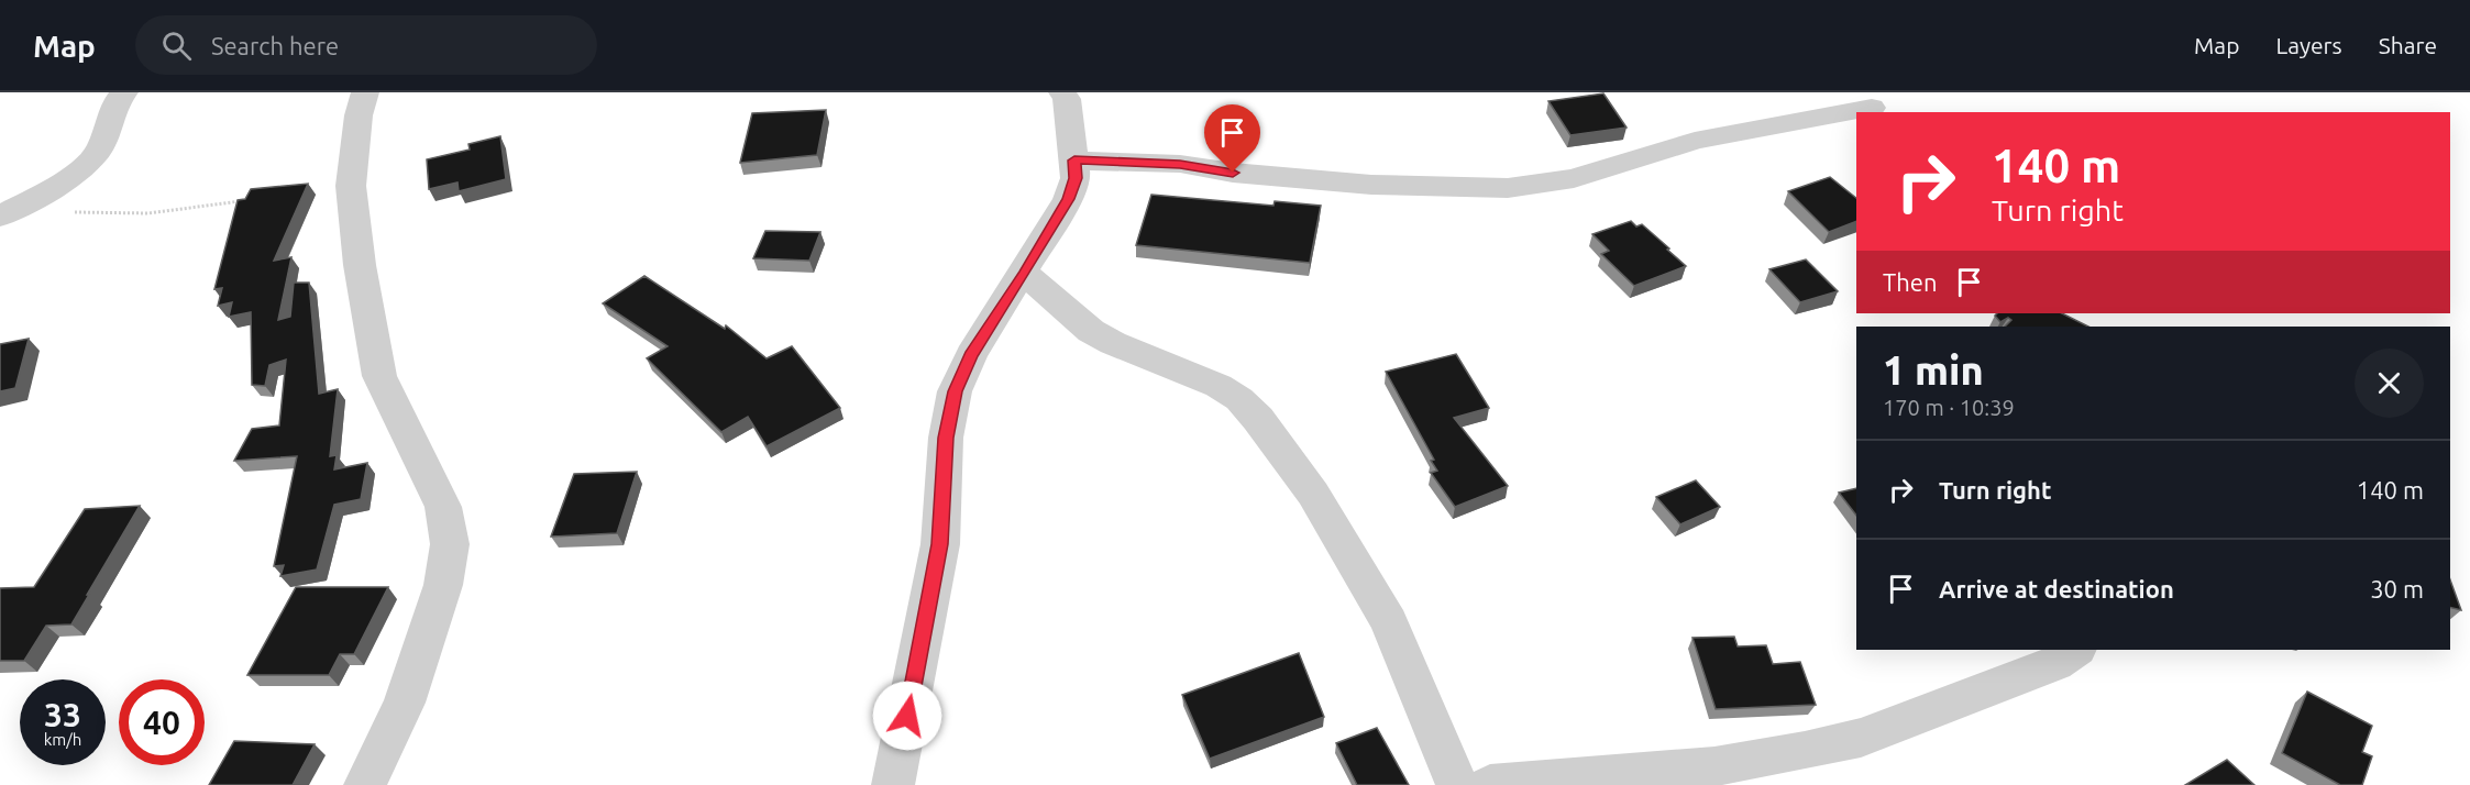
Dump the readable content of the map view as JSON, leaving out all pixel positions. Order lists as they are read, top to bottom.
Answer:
{
  "page": {
    "header": "Map",
    "search": "Search here",
    "nav": ["Map", "Layers", "Share"],
    "turn": ["140 m", "Turn right"],
    "then": "Then",
    "heading": ["1 min", "170 m · 10:39"],
    "list": [
      {
        "name": "Turn right",
        "value": "140 m"
      },
      {
        "name": "Arrive at destination",
        "value": "30 m"
      }
    ],
    "speed": "33 km/h",
    "limit": "40"
  }
}
